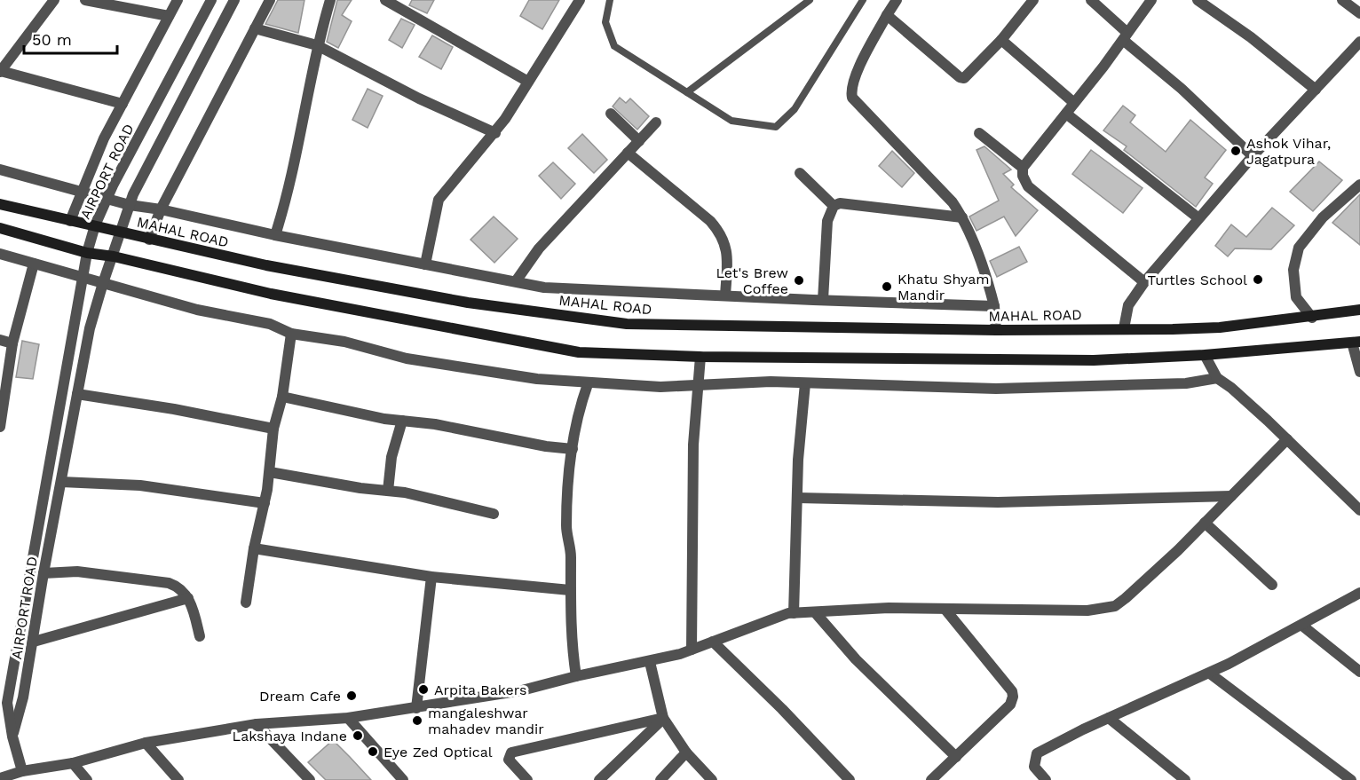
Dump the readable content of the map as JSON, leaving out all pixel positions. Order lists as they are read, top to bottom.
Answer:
{
  "streets": {
    "main road": ["MAHAL ROAD"],
    "street": ["AIRPORT ROAD"]
  },
  "crossings": [
    ["AIRPORT ROAD", "MAHAL ROAD"]
  ],
  "places": [
    "Ashok Vihar, Jagatpura",
    "Turtles School",
    "Let's Brew Coffee",
    "Khatu Shyam Mandir",
    "Arpita Bakers",
    "Dream Cafe",
    "mangaleshwar mahadev mandir",
    "Lakshaya Indane",
    "Eye Zed Optical"
  ],
  "scale_bar": "50 m"
}
